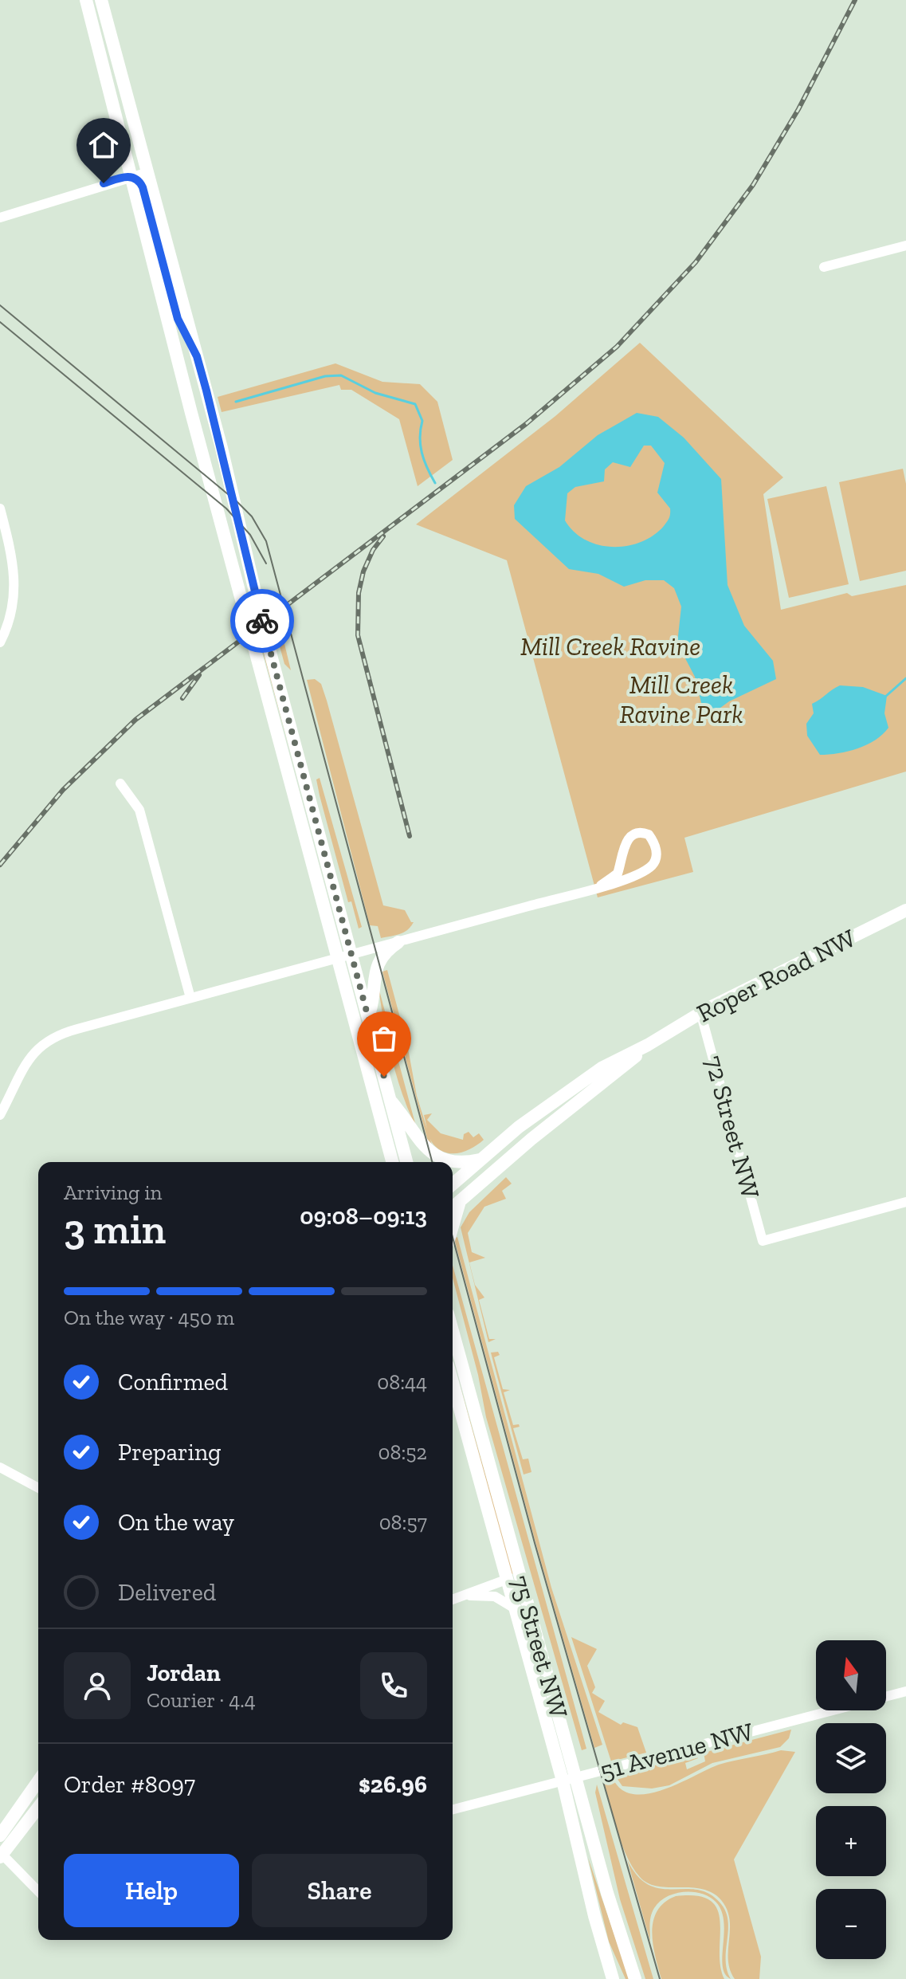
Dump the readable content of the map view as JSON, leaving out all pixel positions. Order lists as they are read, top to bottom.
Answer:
{
  "streets": {
    "main road": ["Roper Road NW", "75 Street NW"],
    "street": ["72 Street NW", "51 Avenue NW"]
  },
  "crossings": [
    ["Roper Road NW", "72 Street NW"],
    ["75 Street NW", "51 Avenue NW"]
  ],
  "parks": ["Mill Creek Ravine", "Mill Creek Ravine Park"],
  "north": "top",
  "page": {
    "heading": ["3 min", "Arriving in", "09:08–09:13"],
    "panel": [
      "Jordan",
      "Courier · 4.4",
      "Order #8097",
      "$26.96"
    ],
    "bar": "On the way · 450 m",
    "list": [
      ["Confirmed", "08:44"],
      ["Preparing", "08:52"],
      ["On the way", "08:57"],
      "Delivered"
    ],
    "map_buttons": ["+", "−"],
    "buttons": ["Help", "Share"]
  }
}
